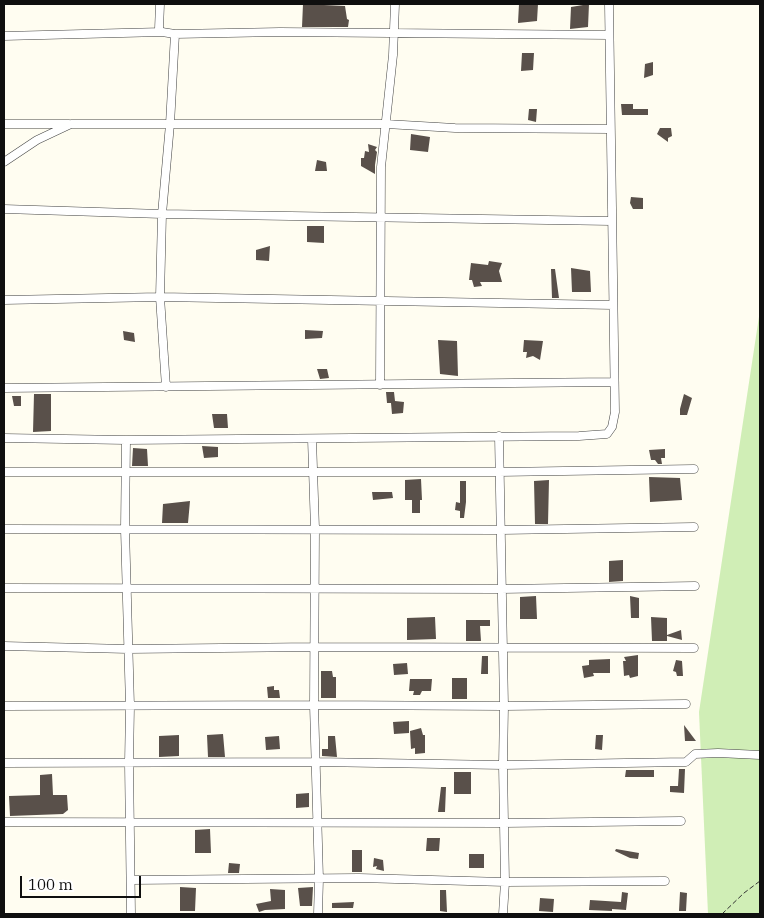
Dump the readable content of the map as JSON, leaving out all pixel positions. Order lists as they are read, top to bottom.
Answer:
{
  "scale_bar": "100 m"
}
